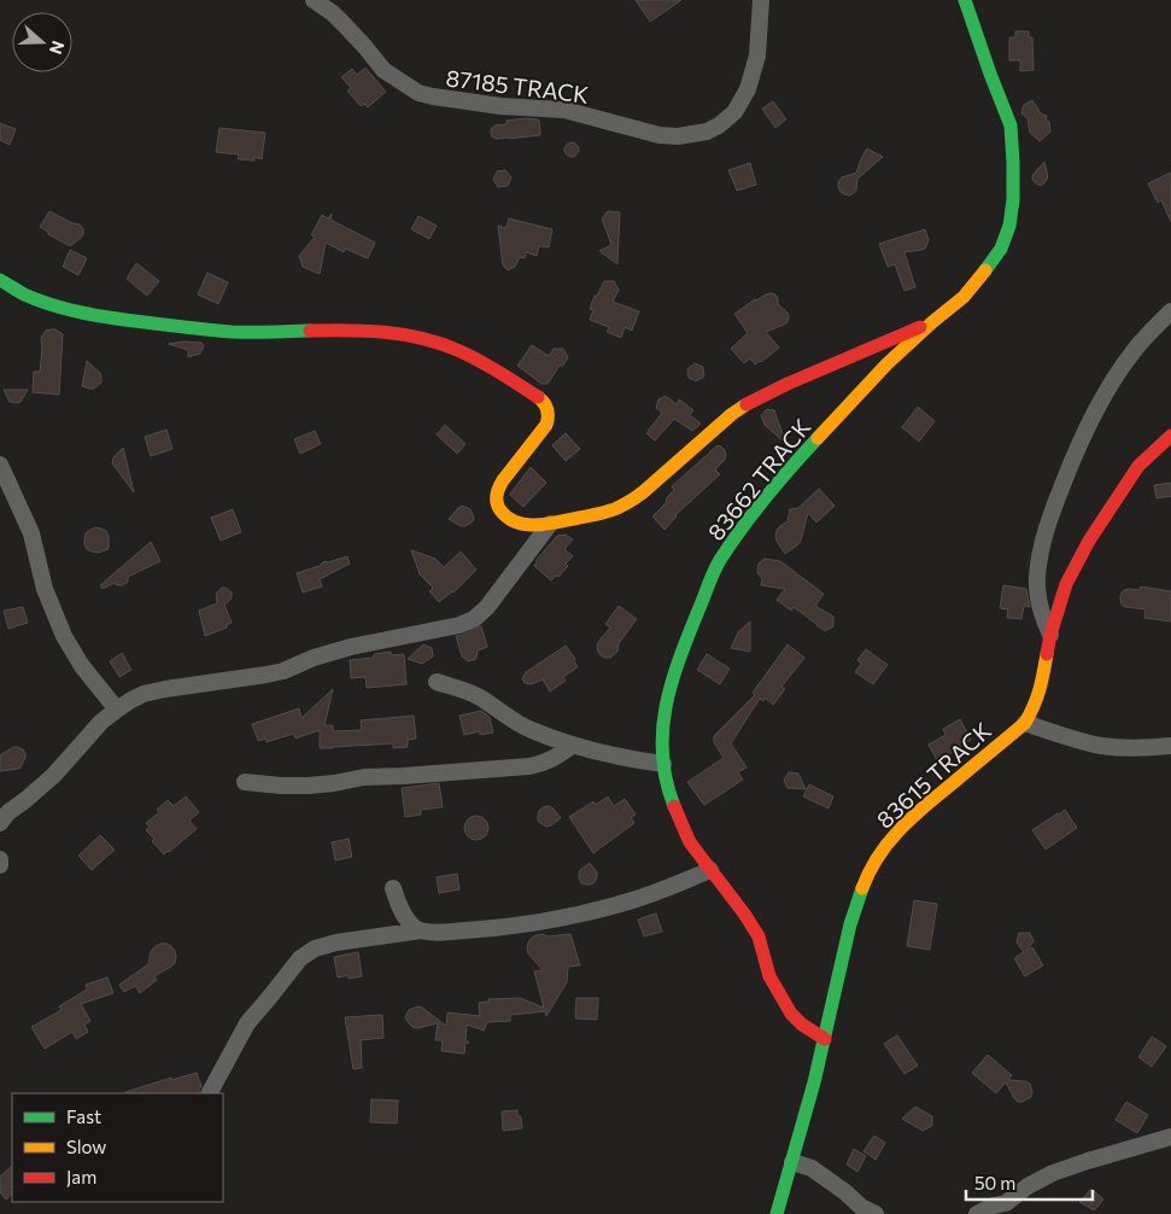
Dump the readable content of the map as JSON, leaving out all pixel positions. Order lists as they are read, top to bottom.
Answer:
{
  "streets": {
    "street": ["87185 TRACK", "83662 TRACK", "83615 TRACK"]
  },
  "crossings": [
    ["83662 TRACK", "83615 TRACK"]
  ],
  "legend": ["Fast", "Slow", "Jam"],
  "scale_bar": "50 m",
  "north": "right"
}
